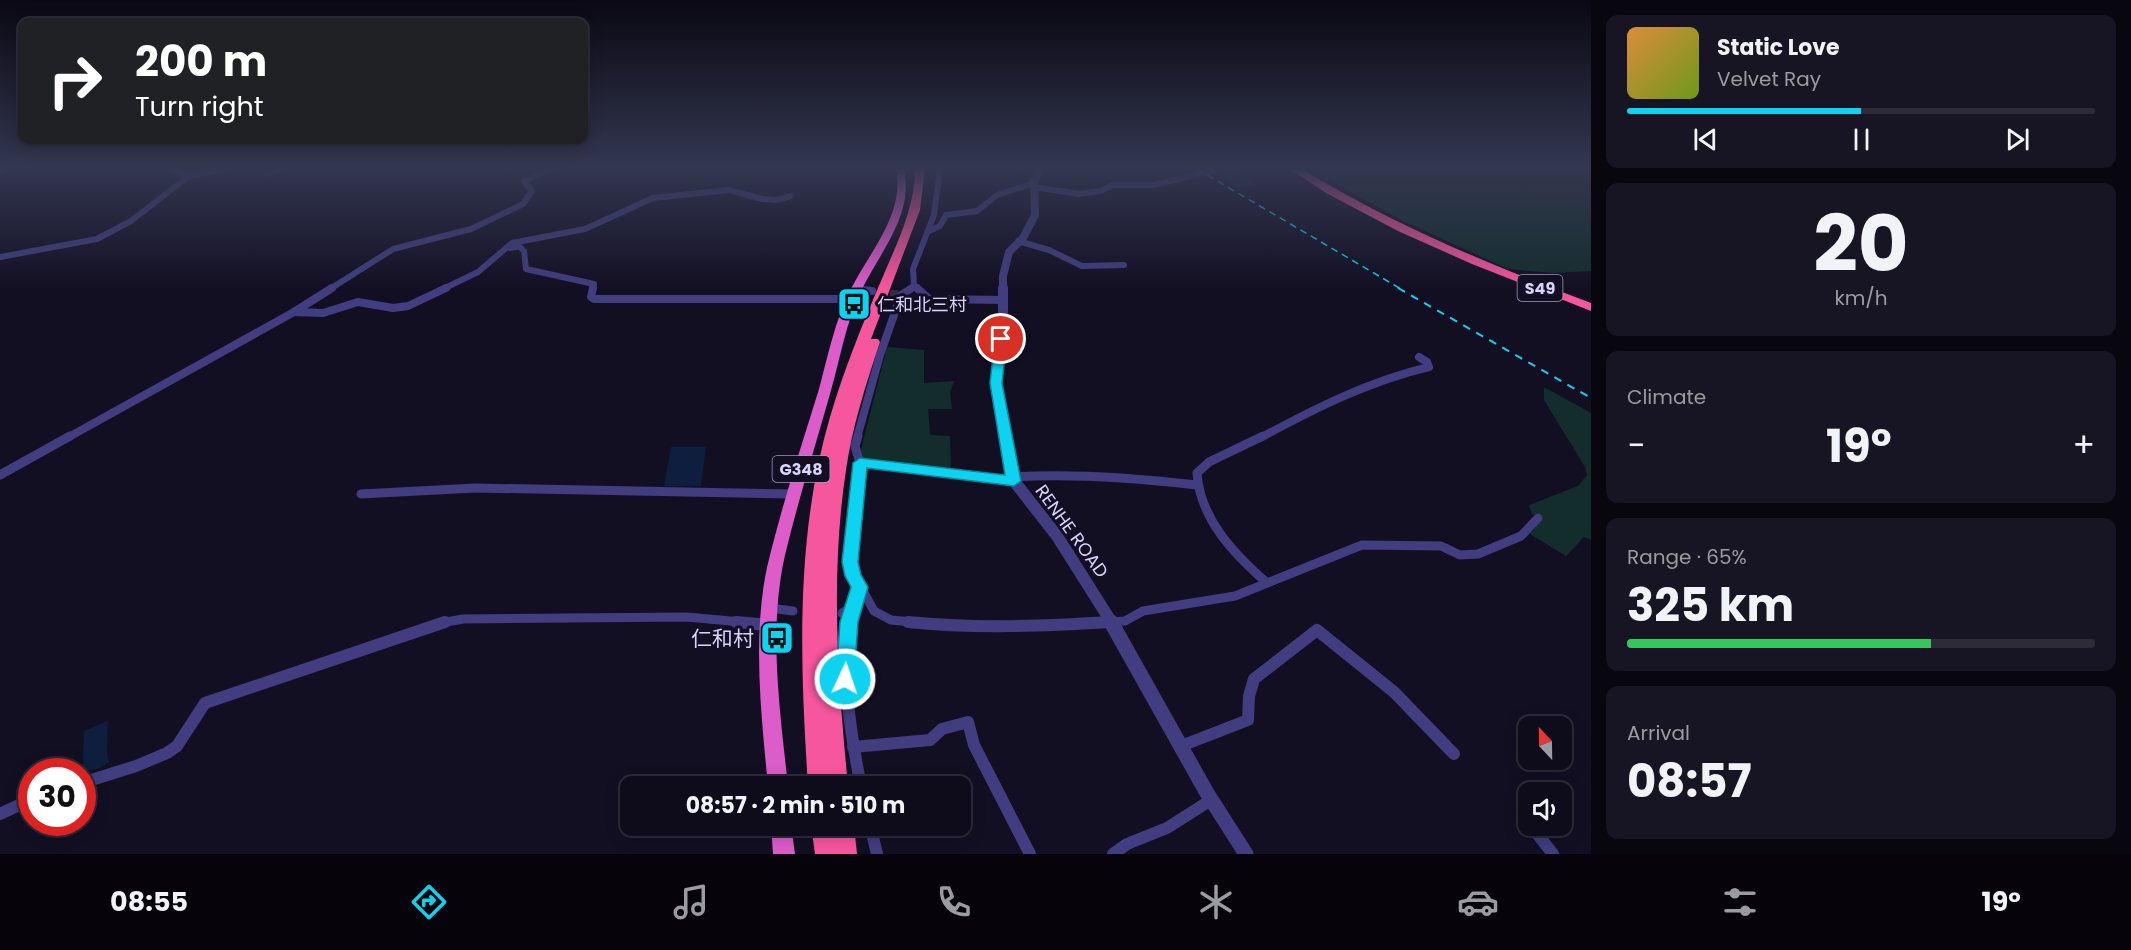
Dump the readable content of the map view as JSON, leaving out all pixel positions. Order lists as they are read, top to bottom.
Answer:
{
  "streets": {
    "highway": ["S49", "G348"],
    "street": ["RENHE ROAD"]
  },
  "places": {
    "bus stop": ["仁和北三村", "仁和村"]
  },
  "north": "top",
  "page": {
    "turn": ["200 m", "Turn right"],
    "song": ["Static Love", "Velvet Ray"],
    "tile": [
      ["20", "km/h"],
      "Climate",
      ["Range · 65%", "325 km"],
      ["Arrival", "08:57"]
    ],
    "heat": ["−", "19°", "+"],
    "limit": "30",
    "trip": "08:57 · 2 min · 510 m",
    "tabs": ["08:55", "19°"]
  }
}
